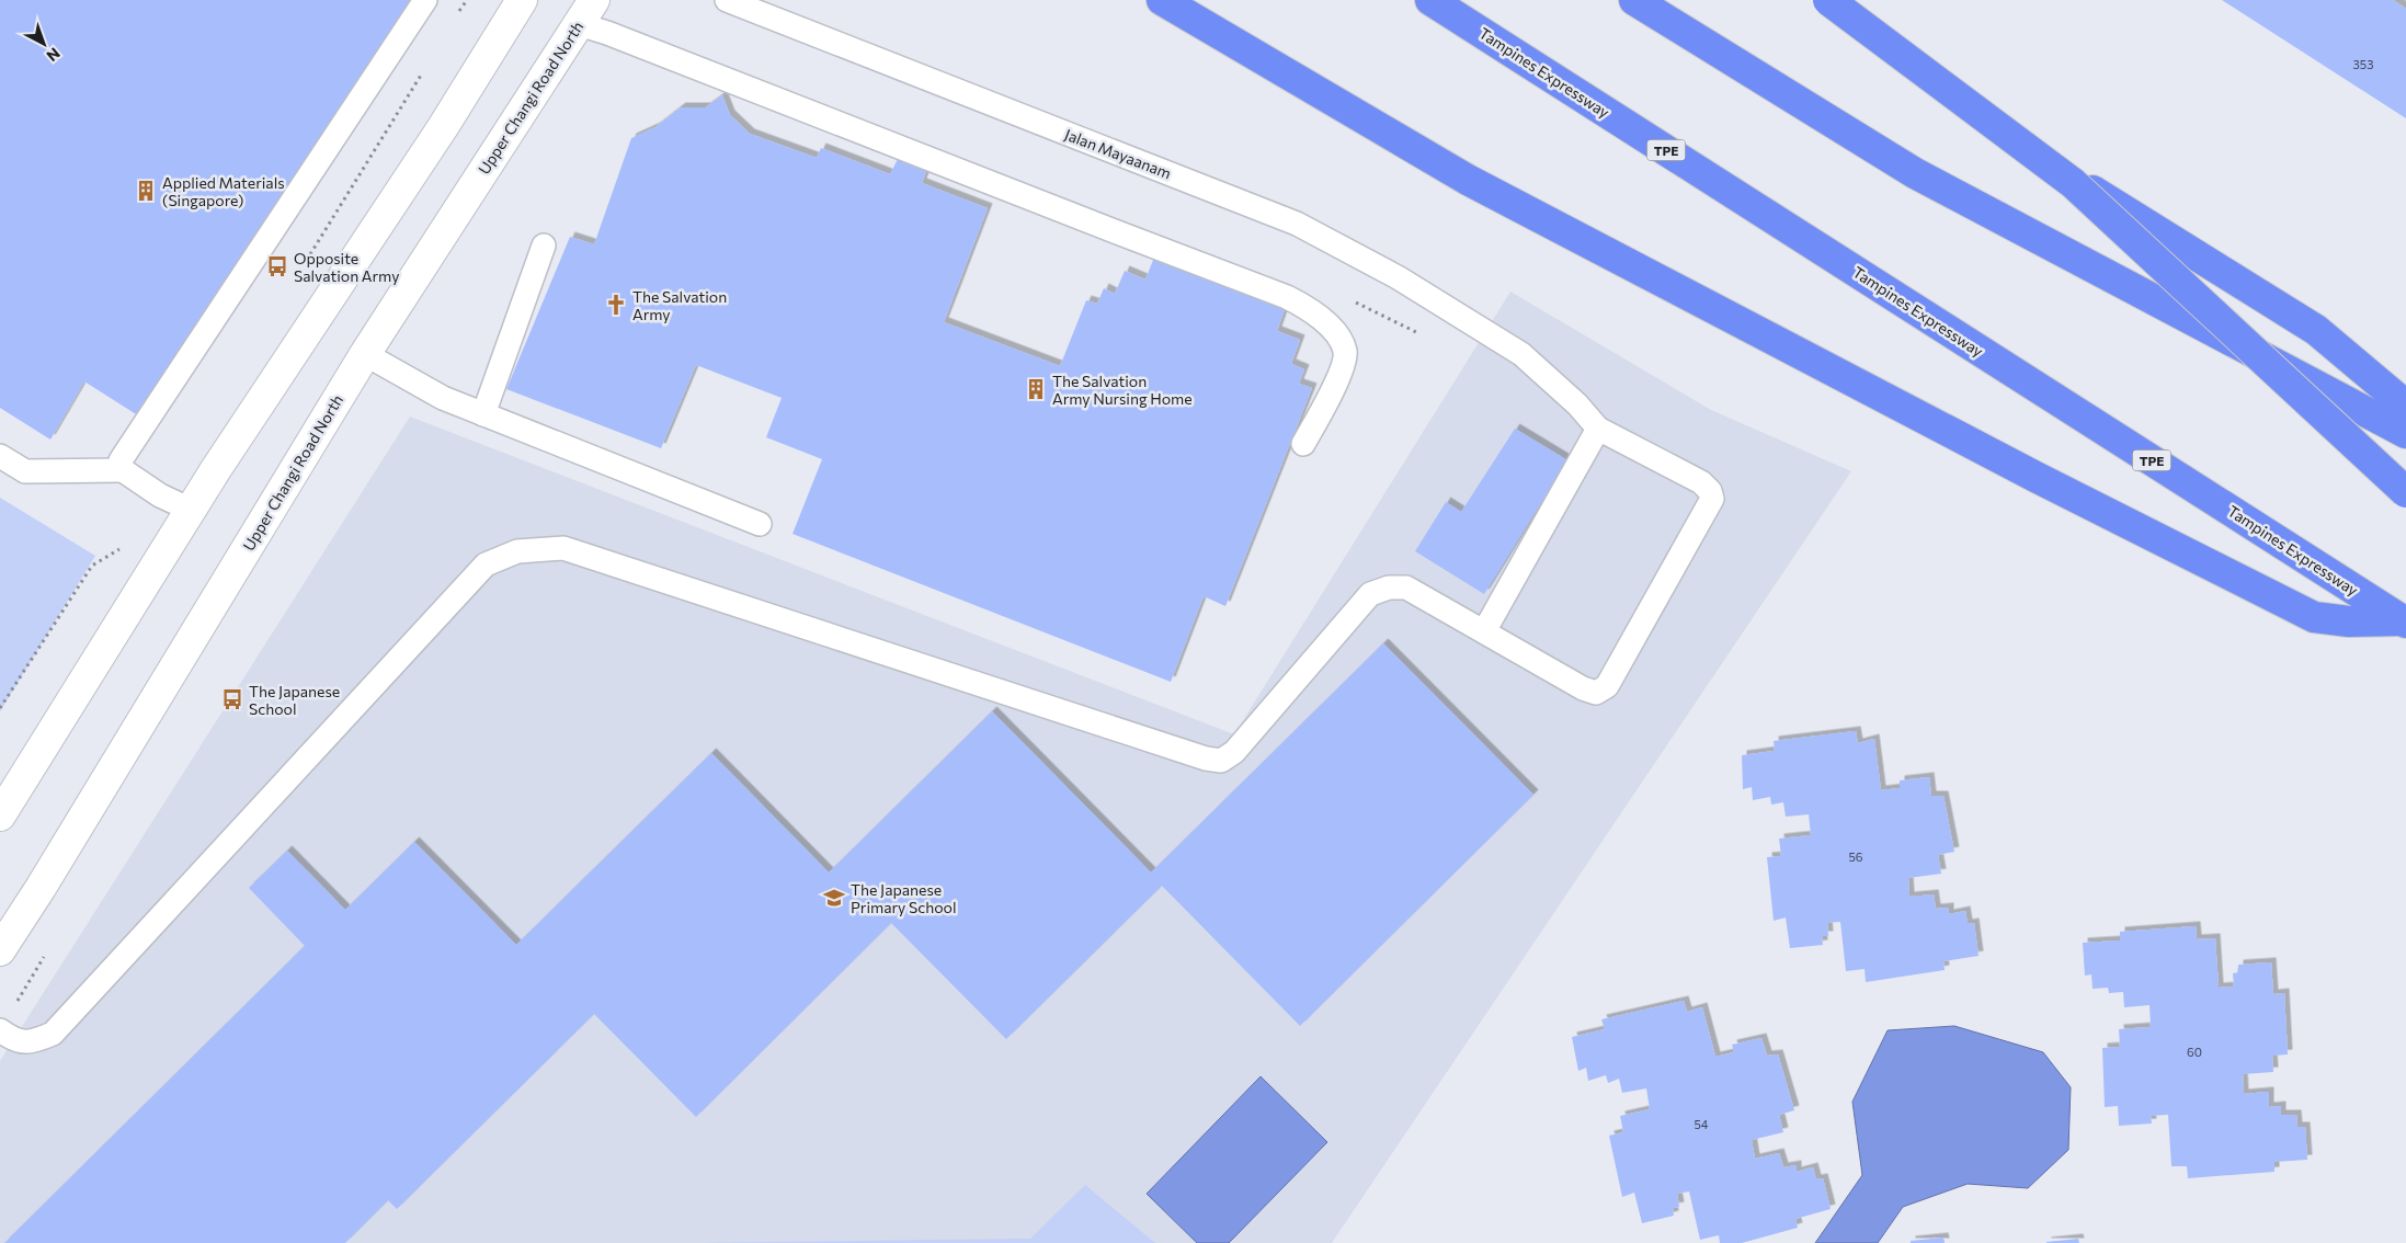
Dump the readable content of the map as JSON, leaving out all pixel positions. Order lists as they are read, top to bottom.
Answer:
{
  "streets": {
    "highway": ["Tampines Expressway", "TPE"],
    "street": ["Upper Changi Road North"],
    "lane": ["Jalan Mayaanam"]
  },
  "places": {
    "building": ["Applied Materials (Singapore)", "The Salvation Army Nursing Home"],
    "bus stop": ["Opposite Salvation Army", "The Japanese School"],
    "church": ["The Salvation Army"],
    "school or university": ["The Japanese Primary School"]
  },
  "house_numbers": [
    "353",
    "56",
    "60",
    "54"
  ],
  "north": "bottom right"
}
